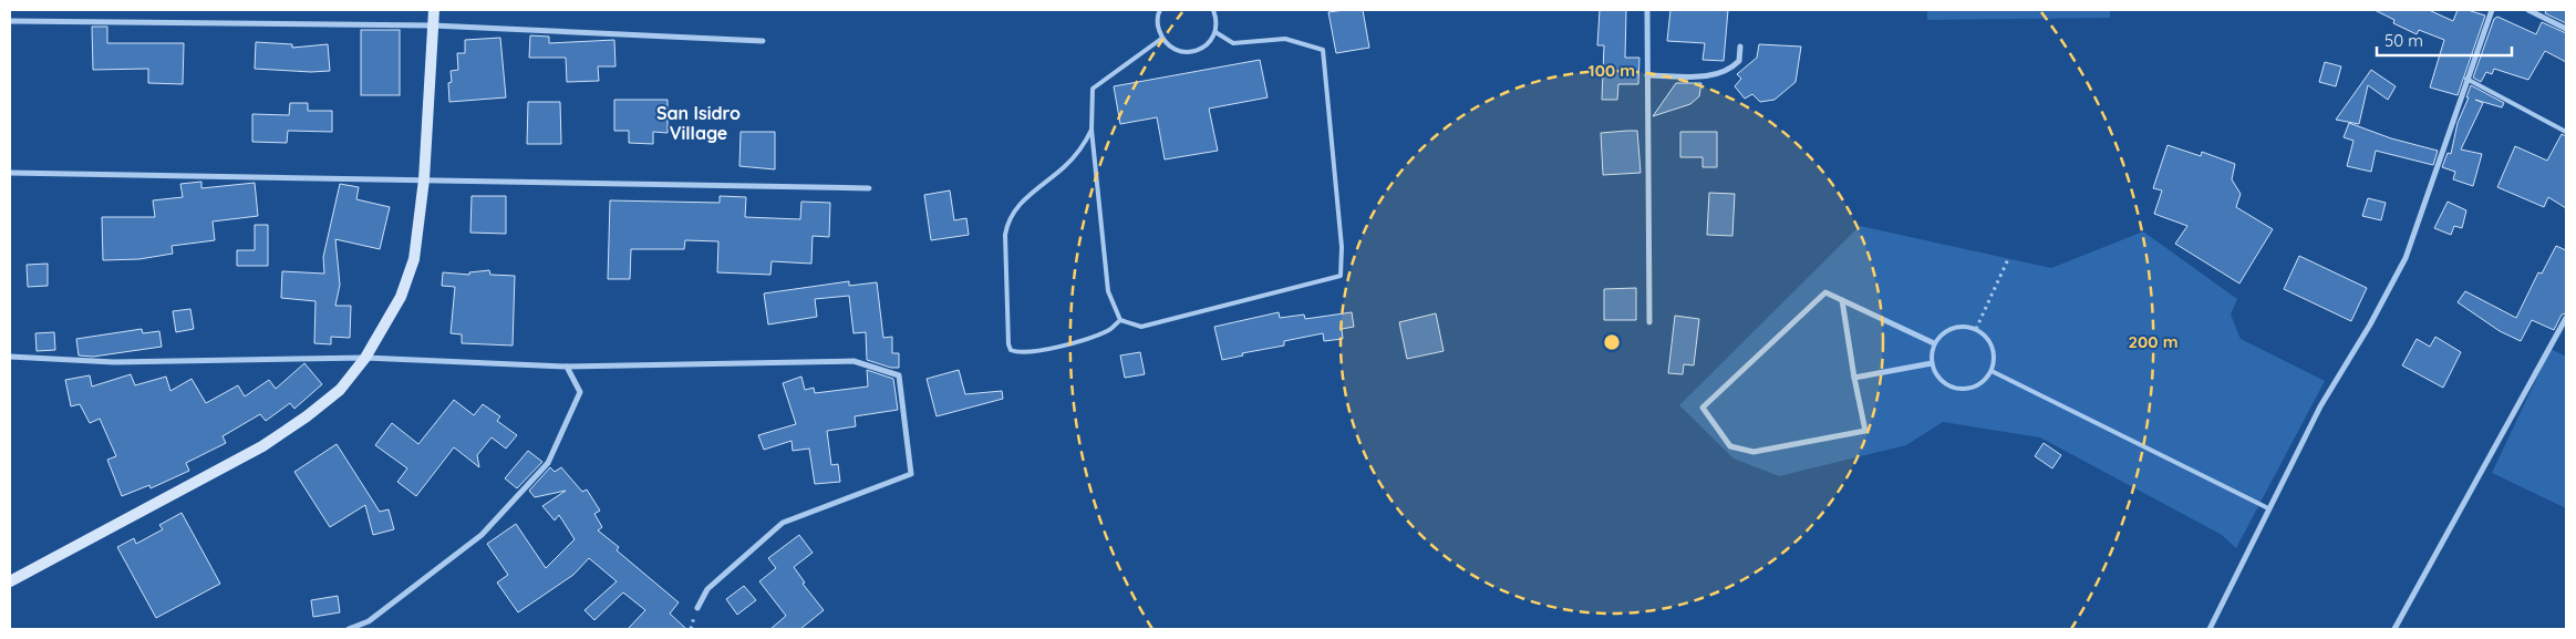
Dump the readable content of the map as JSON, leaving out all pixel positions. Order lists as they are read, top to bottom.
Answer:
{
  "districts": ["San Isidro Village"],
  "scale_bar": "50 m",
  "rings": ["100 m", "200 m"]
}
